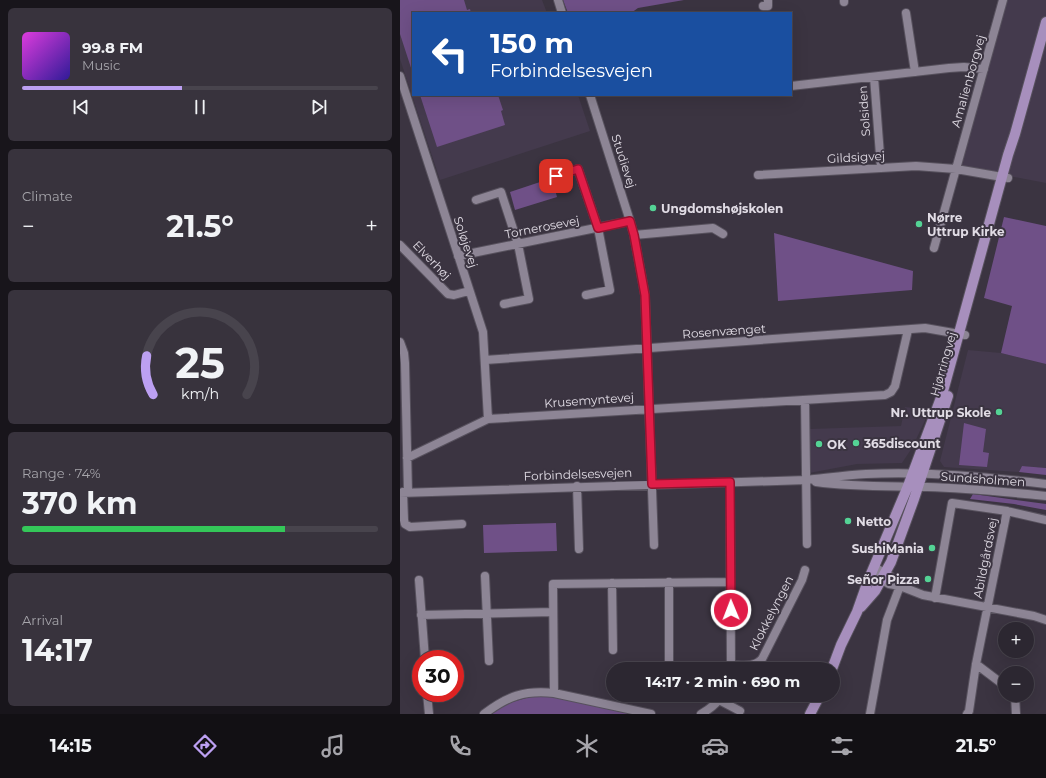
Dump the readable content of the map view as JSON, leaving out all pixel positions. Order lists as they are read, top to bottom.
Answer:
{
  "streets": {
    "main road": ["Hjørringvej"],
    "street": [
      "Amalienborgvej",
      "Solsiden",
      "Gildsigvej",
      "Studievej",
      "Tornerosevej",
      "Soløjevej",
      "Elverhøj",
      "Rosenvænget",
      "Krusemyntevej",
      "Forbindelsesvejen",
      "Sundsholmen",
      "Abildgårdsvej",
      "Klokkelyngen"
    ]
  },
  "crossings": [
    ["Amalienborgvej", "Solsiden"],
    ["Amalienborgvej", "Gildsigvej"],
    ["Solsiden", "Gildsigvej"],
    ["Studievej", "Tornerosevej"],
    ["Studievej", "Rosenvænget"],
    ["Studievej", "Krusemyntevej"],
    ["Studievej", "Forbindelsesvejen"],
    ["Tornerosevej", "Soløjevej"],
    ["Soløjevej", "Elverhøj"],
    ["Soløjevej", "Rosenvænget"],
    ["Soløjevej", "Krusemyntevej"],
    ["Rosenvænget", "Hjørringvej"],
    ["Rosenvænget", "Krusemyntevej"],
    ["Hjørringvej", "Forbindelsesvejen"],
    ["Hjørringvej", "Sundsholmen"],
    ["Forbindelsesvejen", "Sundsholmen"]
  ],
  "places": [
    "Ungdomshøjskolen",
    "Nørre Uttrup Kirke",
    "Nr. Uttrup Skole",
    "365discount",
    "OK",
    "Netto",
    "SushiMania",
    "Señor Pizza"
  ],
  "page": {
    "turn": ["150 m", "Forbindelsesvejen"],
    "song": ["99.8 FM", "Music"],
    "tile": [
      "Climate",
      ["Range · 74%", "370 km"],
      ["Arrival", "14:17"]
    ],
    "heat": ["−", "21.5°", "+"],
    "map_buttons": ["+", "−"],
    "limit": "30",
    "trip": "14:17 · 2 min · 690 m",
    "tabs": ["14:15", "21.5°"],
    "gauge": ["25", "km/h"]
  }
}
